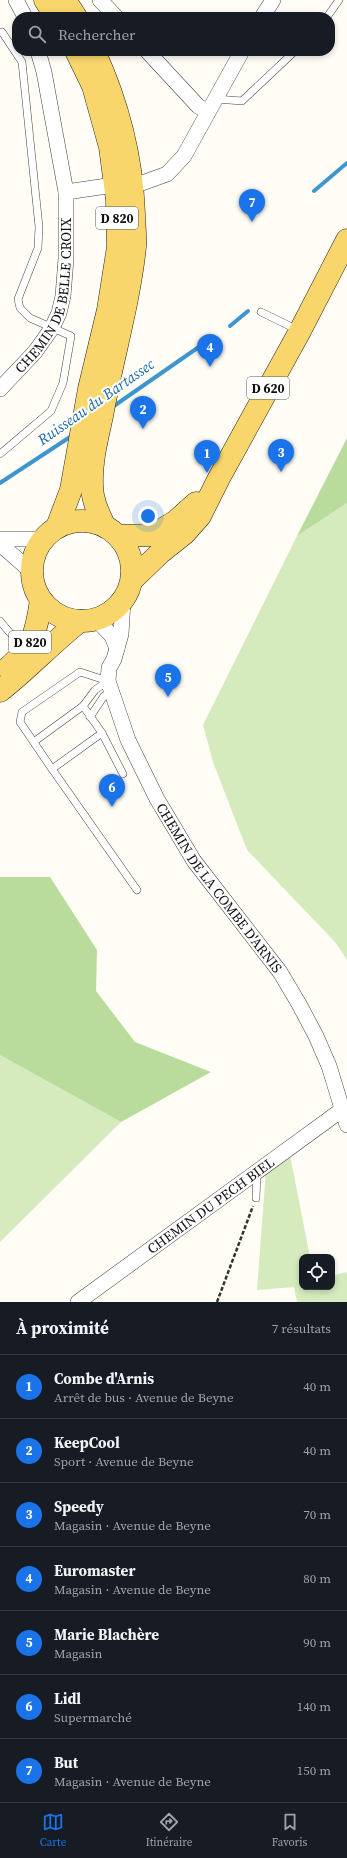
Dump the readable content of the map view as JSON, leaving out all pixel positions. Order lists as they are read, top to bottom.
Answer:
{
  "streets": {
    "main road": ["D 820", "D 620"],
    "street": ["CHEMIN DE BELLE CROIX", "CHEMIN DE LA COMBE D'ARNIS", "CHEMIN DU PECH BIEL"]
  },
  "crossings": [
    ["D 820", "D 620"],
    ["CHEMIN DE LA COMBE D'ARNIS", "CHEMIN DU PECH BIEL"]
  ],
  "water": ["Ruisseau du Bartassec"],
  "page": {
    "search": "Rechercher",
    "pins": [
      "7",
      "4",
      "2",
      "3",
      "1",
      "5",
      "6"
    ],
    "heading": ["À proximité", "7 résultats"],
    "list": [
      {
        "mark": "1",
        "name": "Combe d'Arnis",
        "note": "Arrêt de bus · Avenue de Beyne",
        "value": "40 m"
      },
      {
        "mark": "2",
        "name": "KeepCool",
        "note": "Sport · Avenue de Beyne",
        "value": "40 m"
      },
      {
        "mark": "3",
        "name": "Speedy",
        "note": "Magasin · Avenue de Beyne",
        "value": "70 m"
      },
      {
        "mark": "4",
        "name": "Euromaster",
        "note": "Magasin · Avenue de Beyne",
        "value": "80 m"
      },
      {
        "mark": "5",
        "name": "Marie Blachère",
        "note": "Magasin",
        "value": "90 m"
      },
      {
        "mark": "6",
        "name": "Lidl",
        "note": "Supermarché",
        "value": "140 m"
      },
      {
        "mark": "7",
        "name": "But",
        "note": "Magasin · Avenue de Beyne",
        "value": "150 m"
      }
    ],
    "nav": ["Carte", "Itinéraire", "Favoris"]
  }
}
